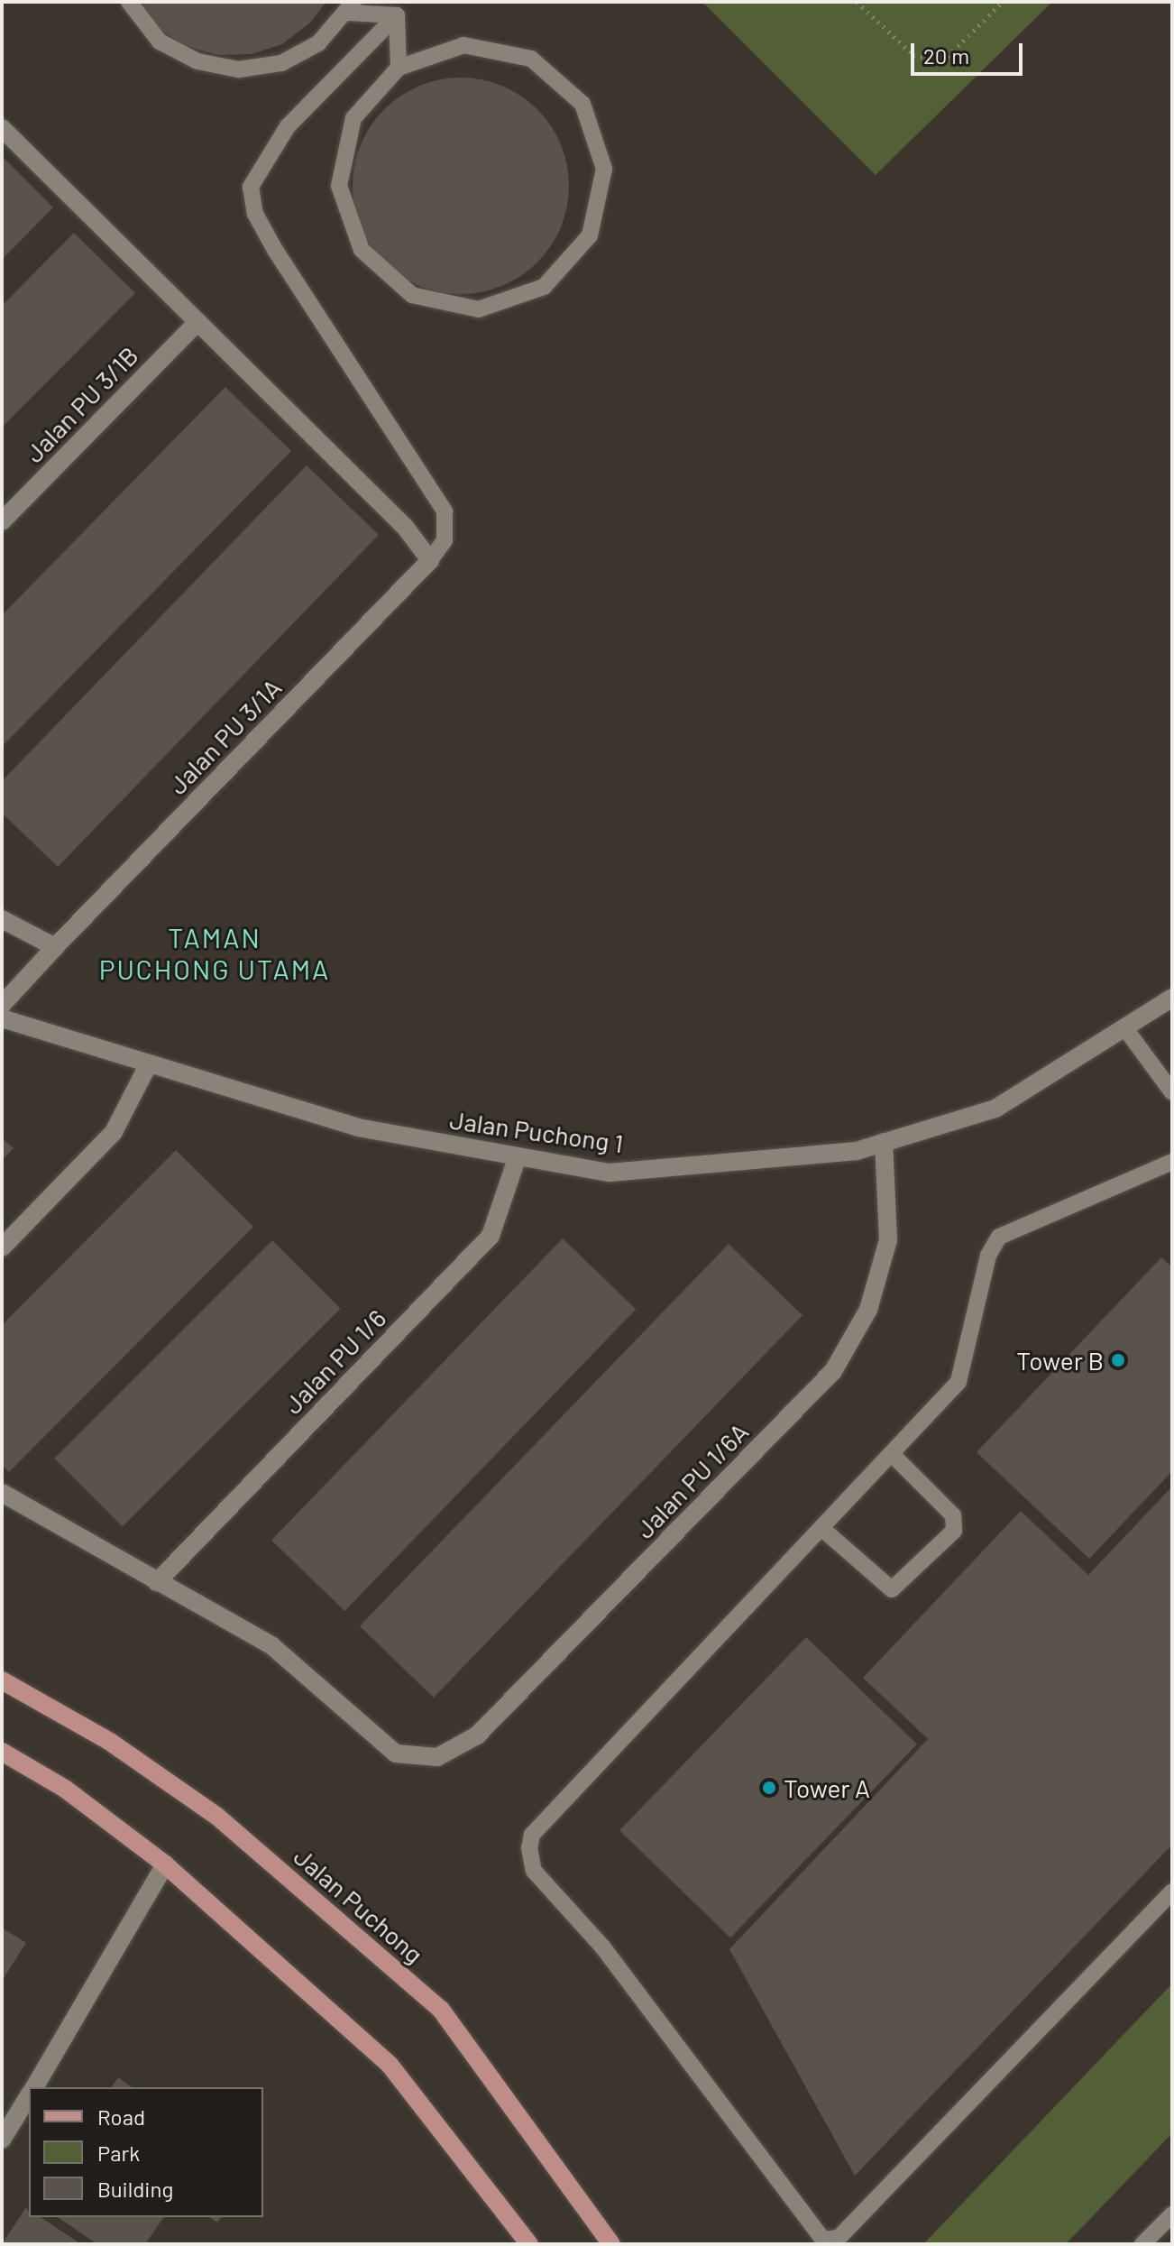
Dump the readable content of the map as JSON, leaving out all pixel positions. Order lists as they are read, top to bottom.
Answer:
{
  "streets": {
    "main road": ["Jalan Puchong"],
    "street": [
      "Jalan PU 3/1B",
      "Jalan PU 3/1A",
      "Jalan Puchong 1",
      "Jalan PU 1/6",
      "Jalan PU 1/6A"
    ]
  },
  "crossings": [
    ["Jalan Puchong 1", "Jalan PU 1/6"],
    ["Jalan Puchong 1", "Jalan PU 1/6A"],
    ["Jalan PU 1/6", "Jalan PU 1/6A"]
  ],
  "districts": ["TAMAN PUCHONG UTAMA"],
  "places": ["Tower B", "Tower A"],
  "legend": ["Road", "Park", "Building"],
  "scale_bar": "20 m"
}
